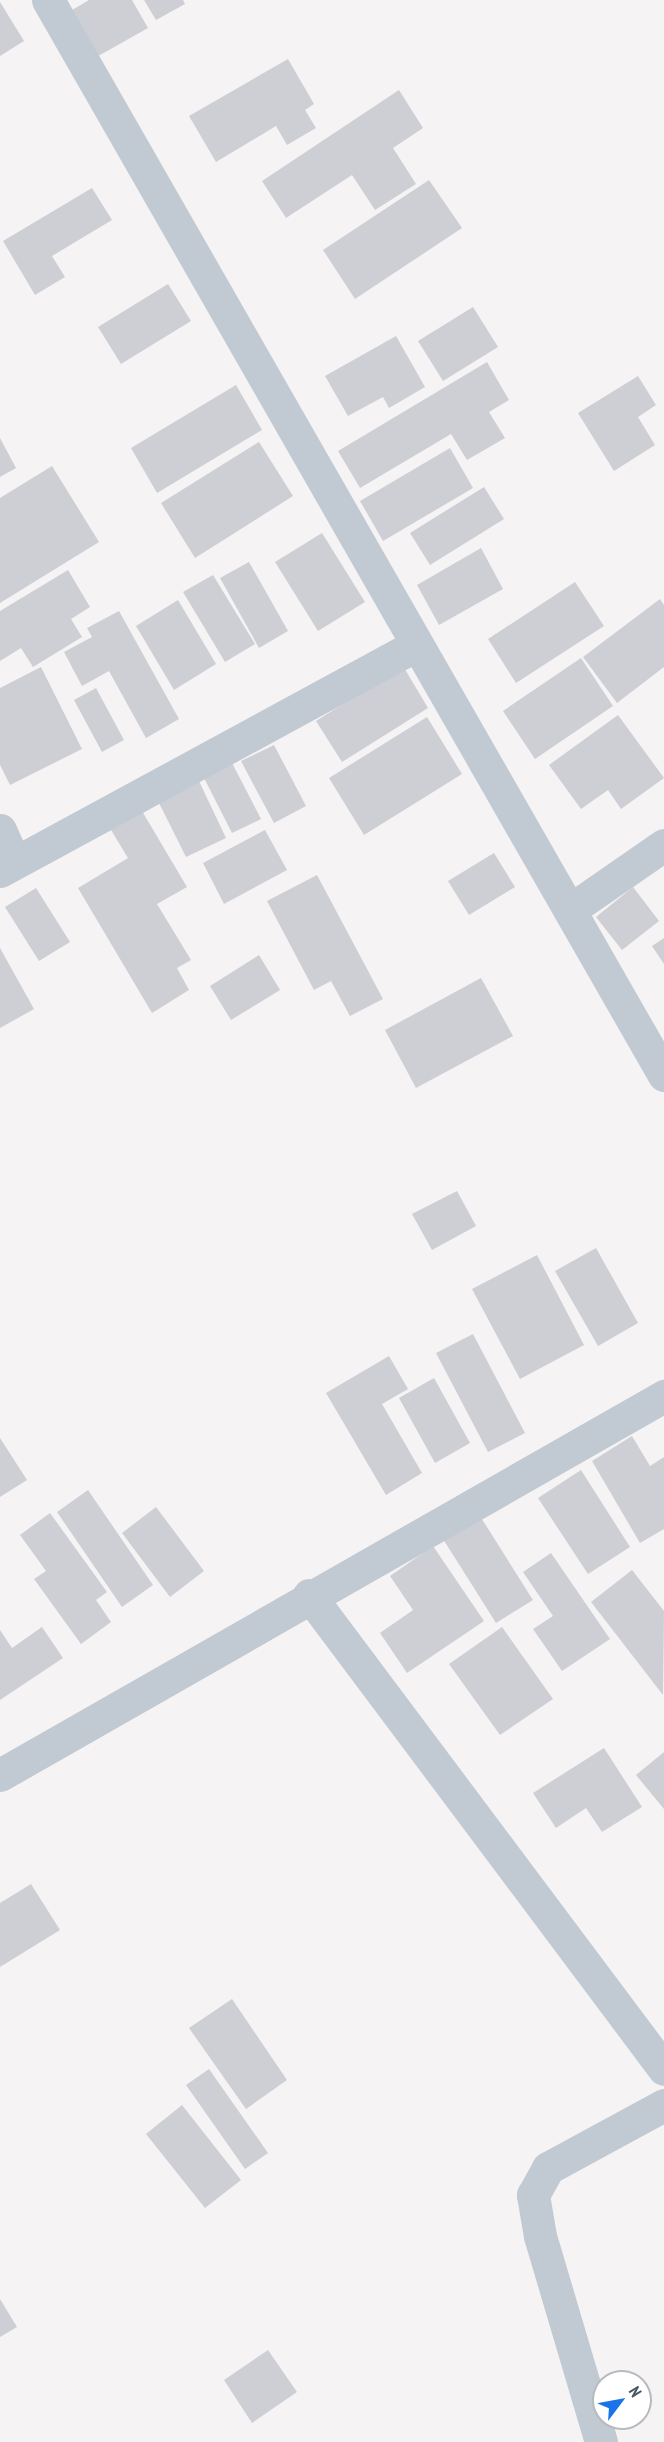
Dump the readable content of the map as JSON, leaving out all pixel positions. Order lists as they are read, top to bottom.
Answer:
{
  "north": "top right"
}
